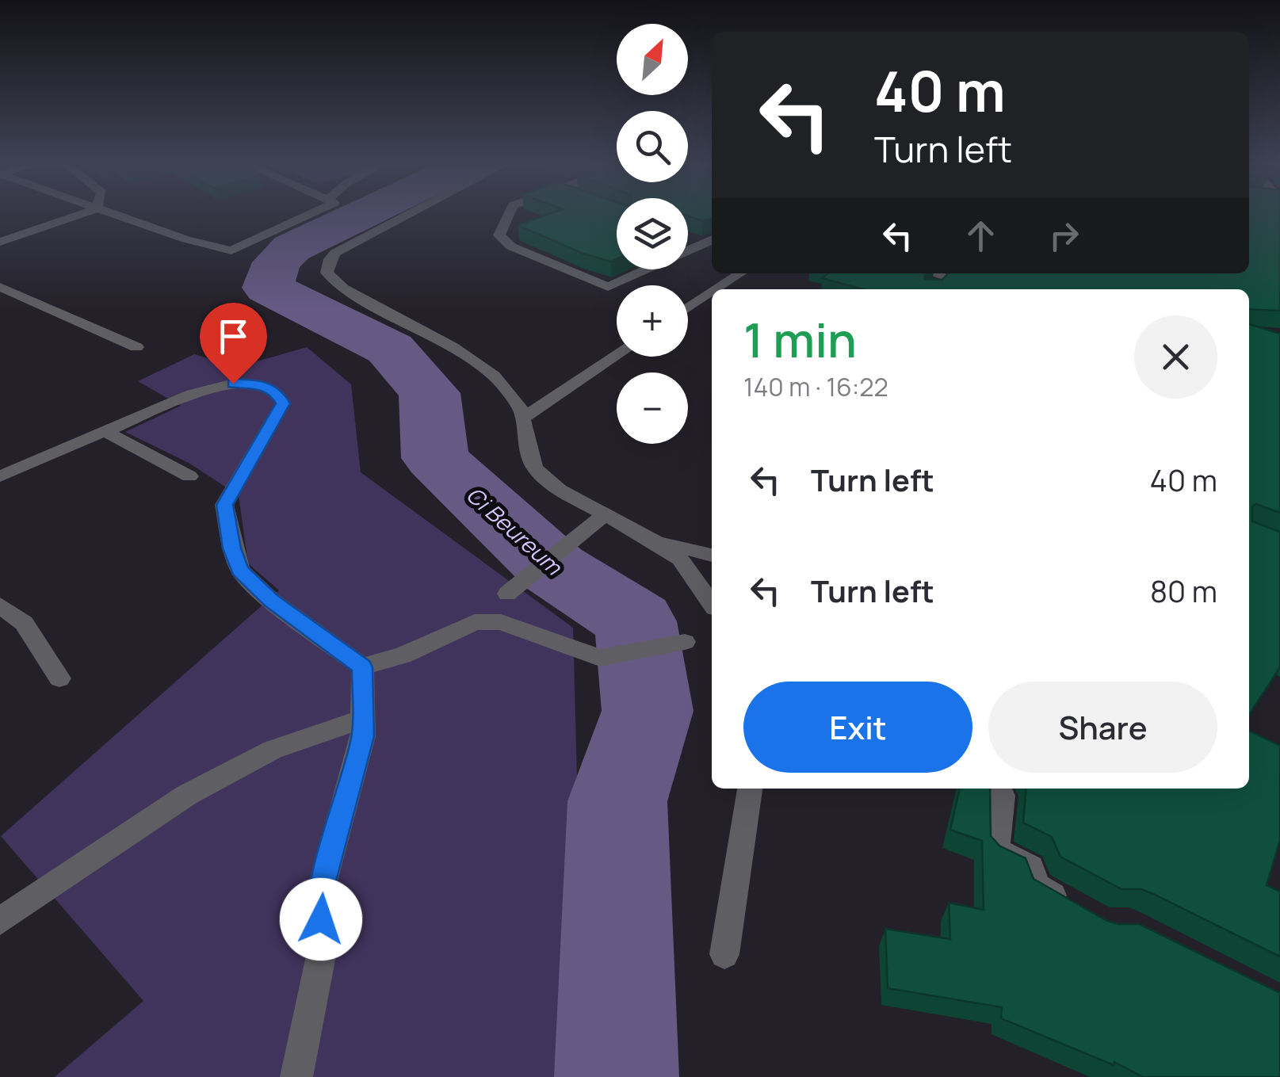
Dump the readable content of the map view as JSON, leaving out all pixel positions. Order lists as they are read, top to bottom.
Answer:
{
  "water": ["Ci Beureum"],
  "north": "top right",
  "page": {
    "map_buttons": ["+", "−"],
    "turn": ["40 m", "Turn left"],
    "heading": ["1 min", "140 m · 16:22"],
    "list": [
      {
        "name": "Turn left",
        "value": "40 m"
      },
      {
        "name": "Turn left",
        "value": "80 m"
      }
    ],
    "buttons": ["Exit", "Share"]
  }
}
